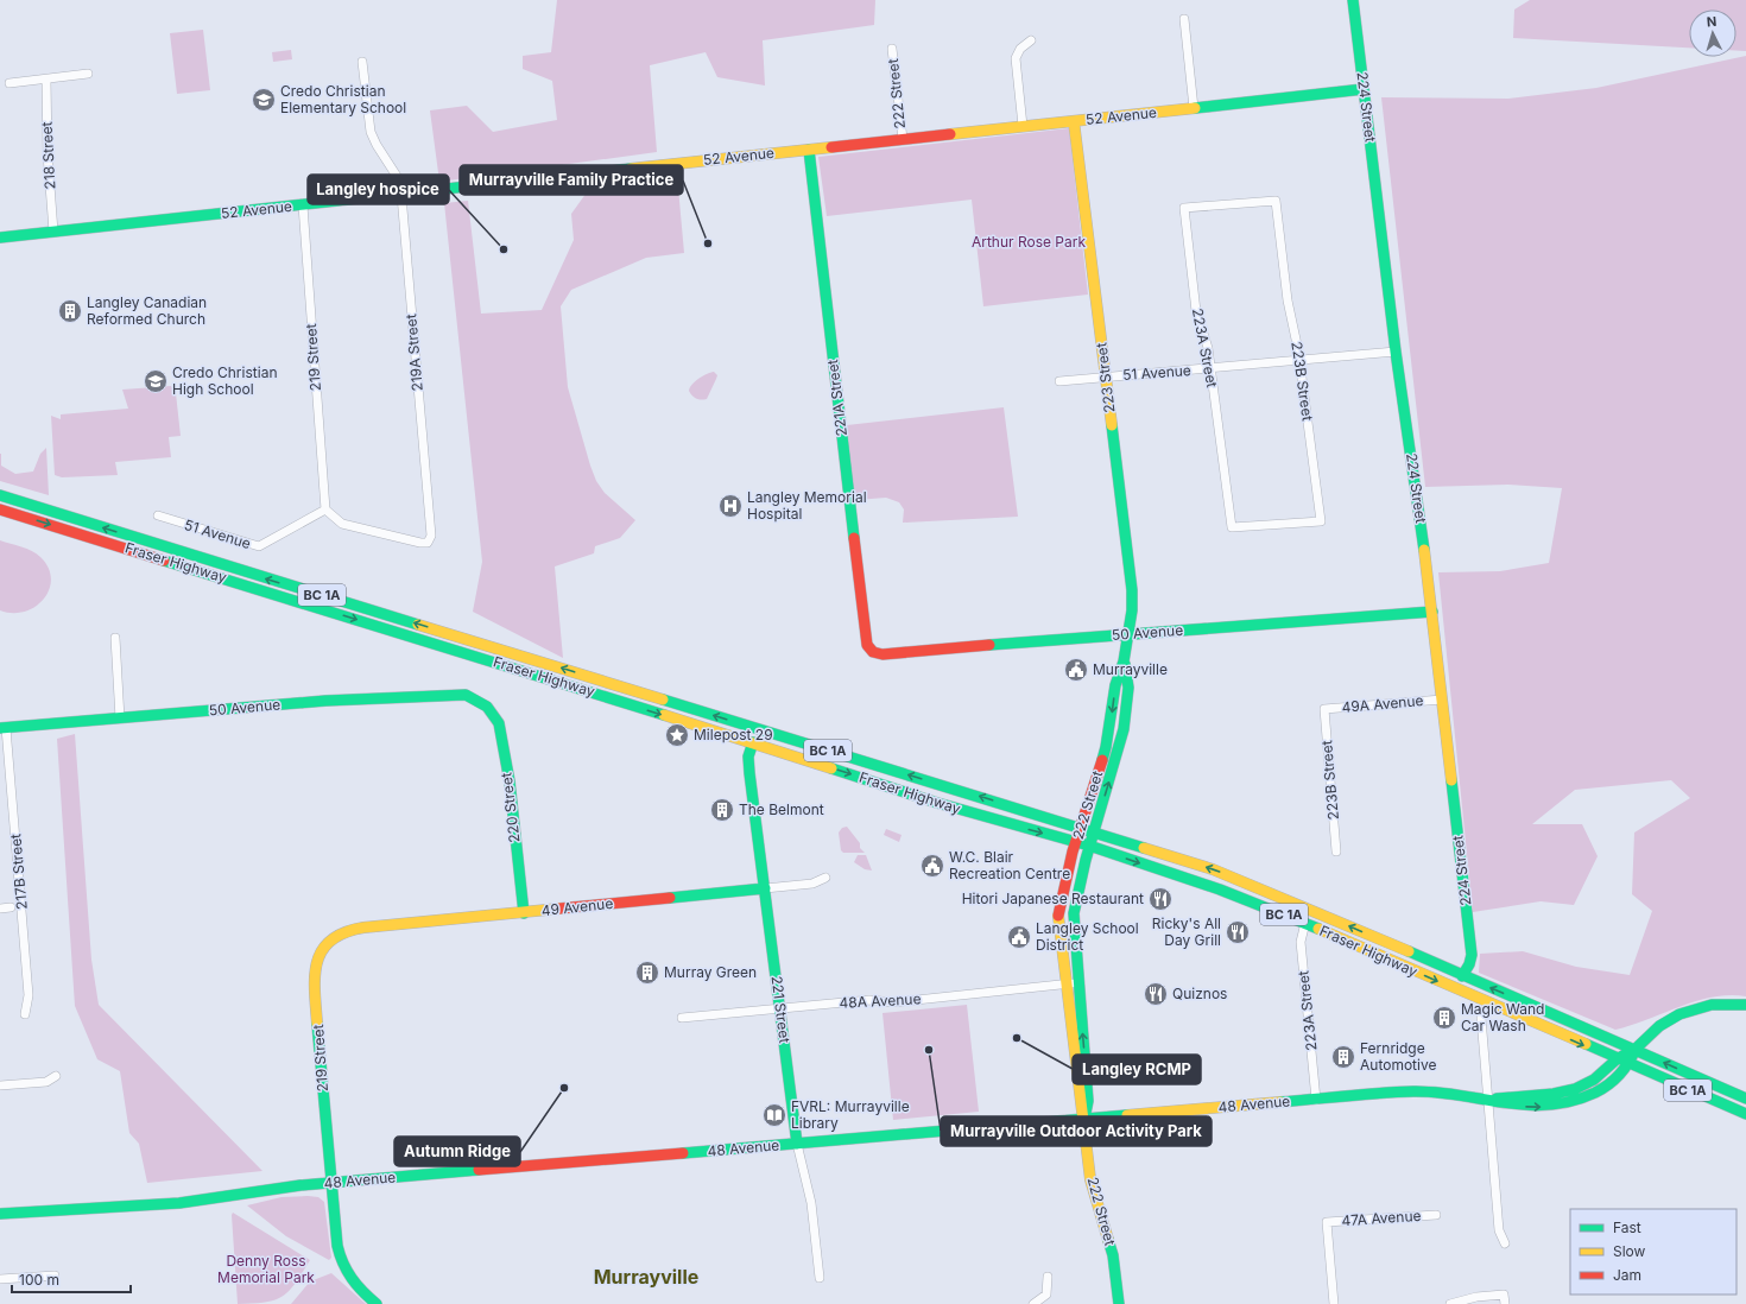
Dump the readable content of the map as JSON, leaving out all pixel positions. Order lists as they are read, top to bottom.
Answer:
{
  "streets": {
    "street": [
      "222 Street",
      "224 Street",
      "52 Avenue",
      "218 Street",
      "223A Street",
      "219A Street",
      "219 Street",
      "51 Avenue",
      "223 Street",
      "223B Street",
      "221A Street",
      "Fraser Highway",
      "BC 1A",
      "50 Avenue",
      "49A Avenue",
      "220 Street",
      "217B Street",
      "49 Avenue",
      "48A Avenue",
      "221 Street",
      "48 Avenue",
      "47A Avenue"
    ]
  },
  "crossings": [
    ["222 Street", "52 Avenue"],
    ["222 Street", "223 Street"],
    ["222 Street", "Fraser Highway"],
    ["222 Street", "50 Avenue"],
    ["222 Street", "48A Avenue"],
    ["222 Street", "48 Avenue"],
    ["224 Street", "52 Avenue"],
    ["224 Street", "51 Avenue"],
    ["224 Street", "Fraser Highway"],
    ["224 Street", "50 Avenue"],
    ["224 Street", "49A Avenue"],
    ["52 Avenue", "218 Street"],
    ["52 Avenue", "219A Street"],
    ["52 Avenue", "219 Street"],
    ["52 Avenue", "223 Street"],
    ["52 Avenue", "221A Street"],
    ["223A Street", "51 Avenue"],
    ["223A Street", "223B Street"],
    ["223A Street", "Fraser Highway"],
    ["223A Street", "48 Avenue"],
    ["219A Street", "219 Street"],
    ["219A Street", "51 Avenue"],
    ["219 Street", "51 Avenue"],
    ["219 Street", "49 Avenue"],
    ["219 Street", "48 Avenue"],
    ["51 Avenue", "223 Street"],
    ["51 Avenue", "223B Street"],
    ["223 Street", "50 Avenue"],
    ["223B Street", "49A Avenue"],
    ["221A Street", "50 Avenue"],
    ["Fraser Highway", "221 Street"],
    ["Fraser Highway", "48 Avenue"],
    ["50 Avenue", "220 Street"],
    ["50 Avenue", "217B Street"],
    ["220 Street", "49 Avenue"],
    ["49 Avenue", "221 Street"],
    ["48A Avenue", "221 Street"],
    ["221 Street", "48 Avenue"]
  ],
  "districts": ["Murrayville"],
  "parks": ["Arthur Rose Park", "Denny Ross Memorial Park"],
  "places": {
    "school or university": ["Credo Christian Elementary School", "Credo Christian High School"],
    "other": [
      "Murrayville Family Practice",
      "Langley hospice",
      "Langley RCMP",
      "Murrayville Outdoor Activity Park",
      "Autumn Ridge"
    ],
    "building": [
      "Langley Canadian Reformed Church",
      "The Belmont",
      "Murray Green",
      "Magic Wand Car Wash",
      "Fernridge Automotive"
    ],
    "hospital": ["Langley Memorial Hospital"],
    "public building": ["Murrayville", "W.C. Blair Recreation Centre", "Langley School District"],
    "place": ["Milepost 29"],
    "restaurant": ["Hitori Japanese Restaurant", "Ricky's All Day Grill", "Quiznos"],
    "library": ["FVRL: Murrayville Library"]
  },
  "legend": ["Fast", "Slow", "Jam"],
  "scale_bar": "100 m",
  "north": "top"
}
